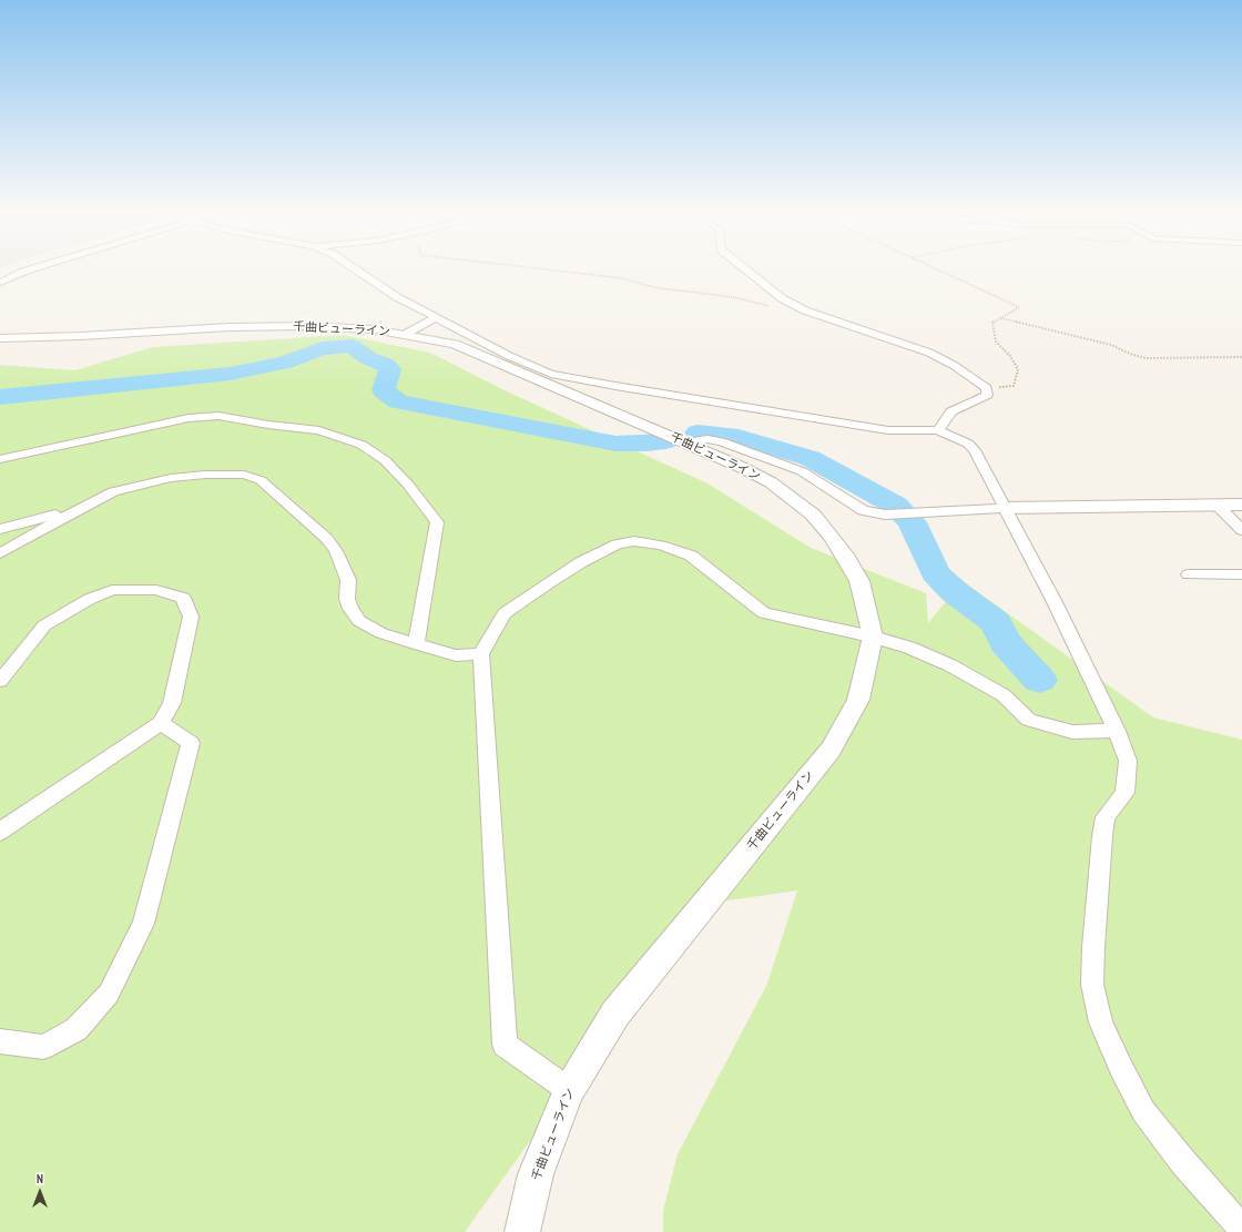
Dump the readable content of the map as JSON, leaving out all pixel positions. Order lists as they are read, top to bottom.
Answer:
{
  "streets": {
    "street": ["千曲ビューライン"]
  },
  "north": "top"
}
